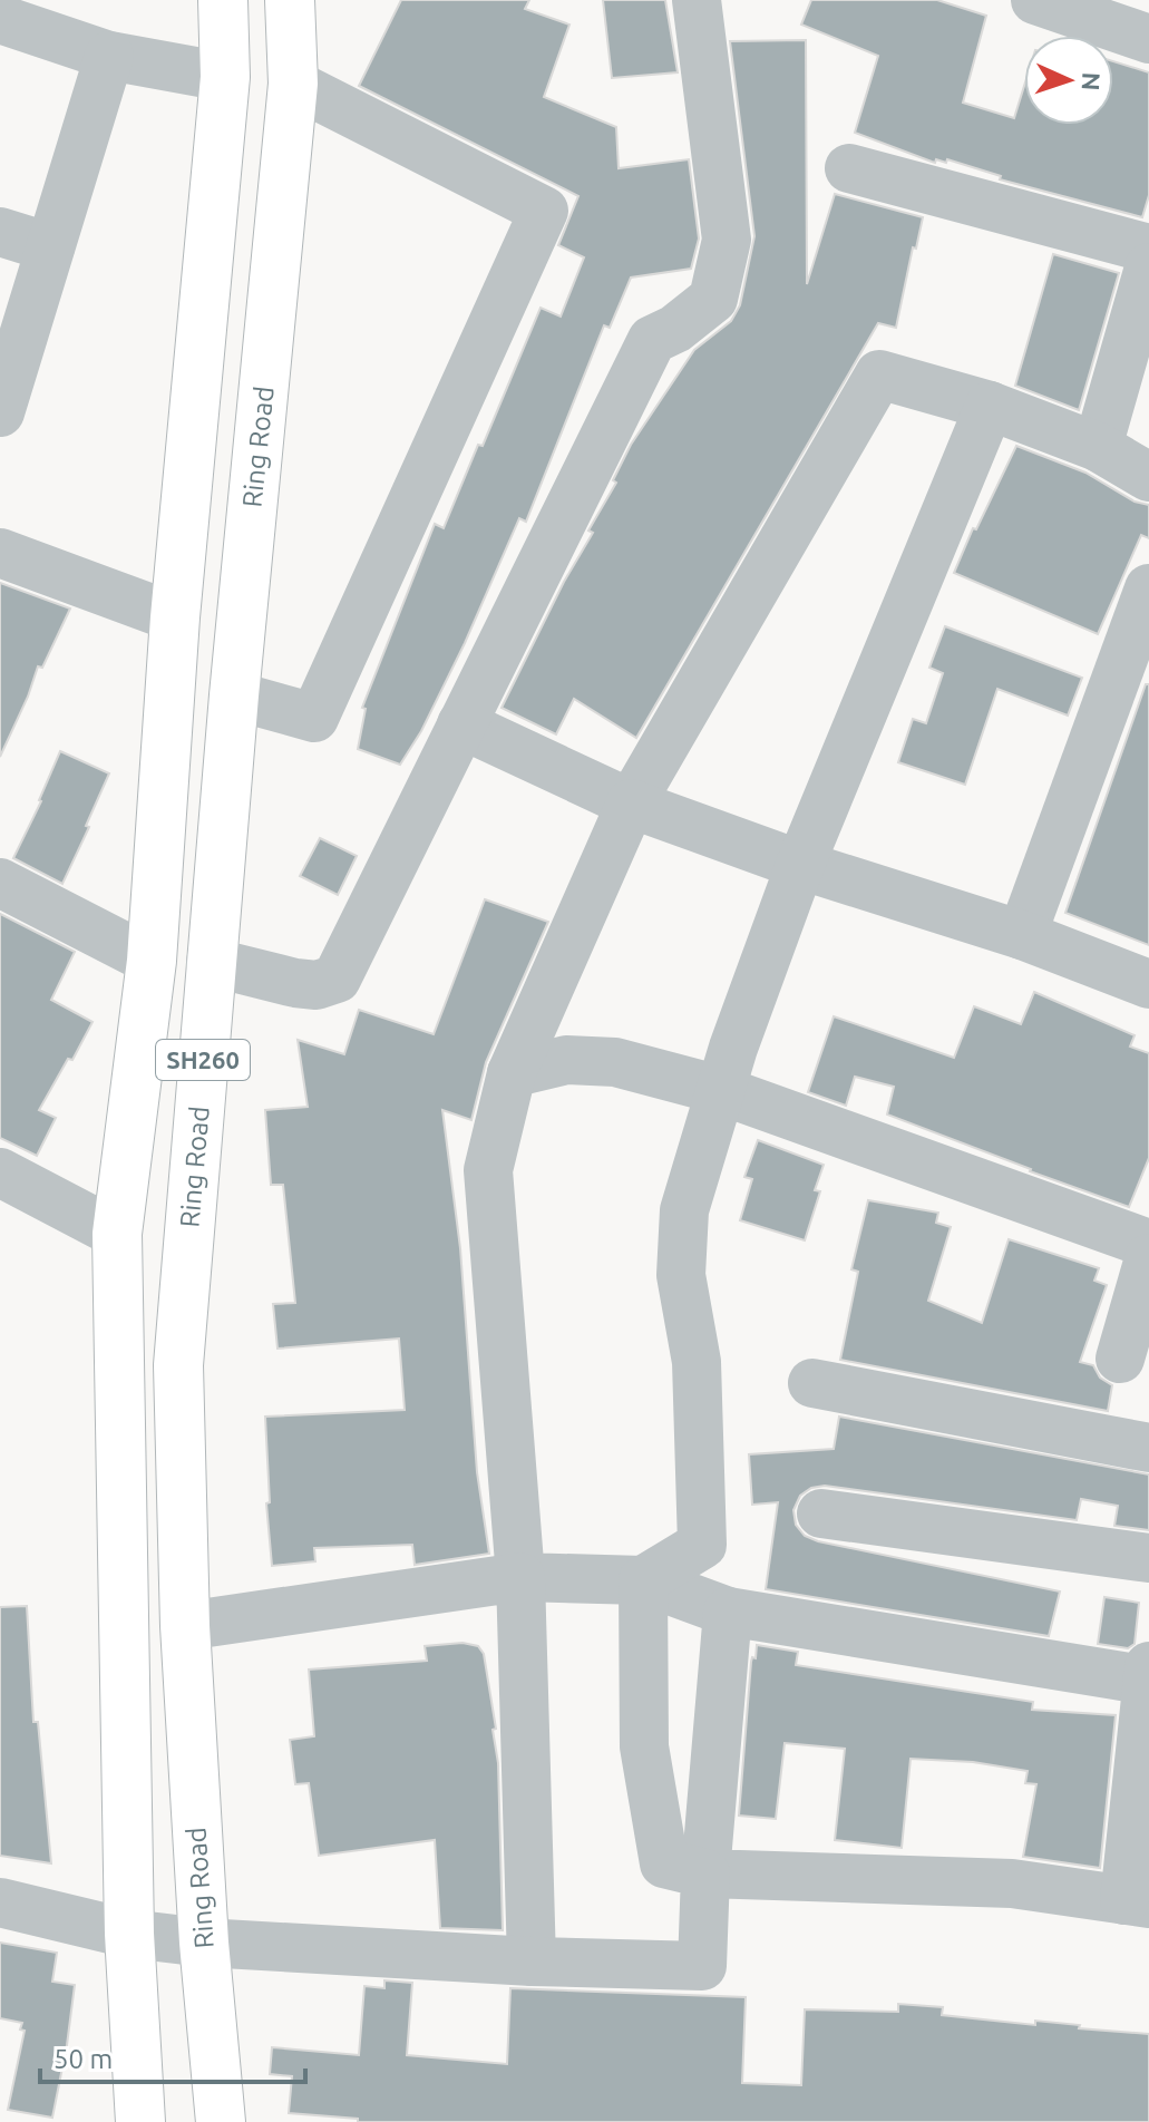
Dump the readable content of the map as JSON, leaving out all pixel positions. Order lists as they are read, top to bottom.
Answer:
{
  "streets": {
    "highway": ["Ring Road", "SH260"]
  },
  "scale_bar": "50 m",
  "north": "right"
}
